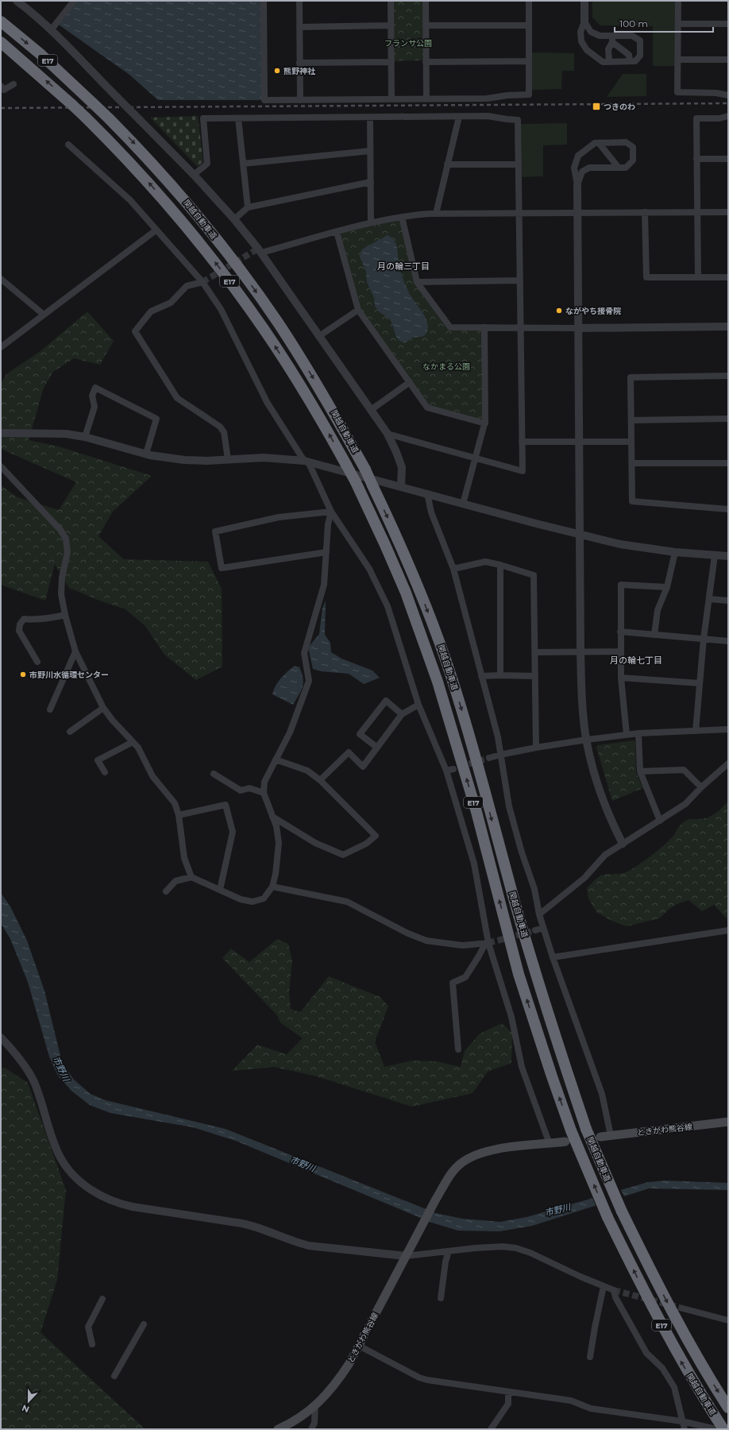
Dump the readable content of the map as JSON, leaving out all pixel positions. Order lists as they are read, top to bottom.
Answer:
{
  "streets": {
    "highway": ["E17", "関越自動車道"],
    "main road": ["ときがわ熊谷線"]
  },
  "districts": ["月の輪三丁目", "月の輪七丁目"],
  "water": ["市野川"],
  "parks": ["フランサ公園", "なかまる公園"],
  "places": {
    "other": ["熊野神社", "ながやち接骨院", "市野川水循環センター"],
    "transit": ["つきのわ"]
  },
  "scale_bar": "100 m",
  "north": "bottom"
}
